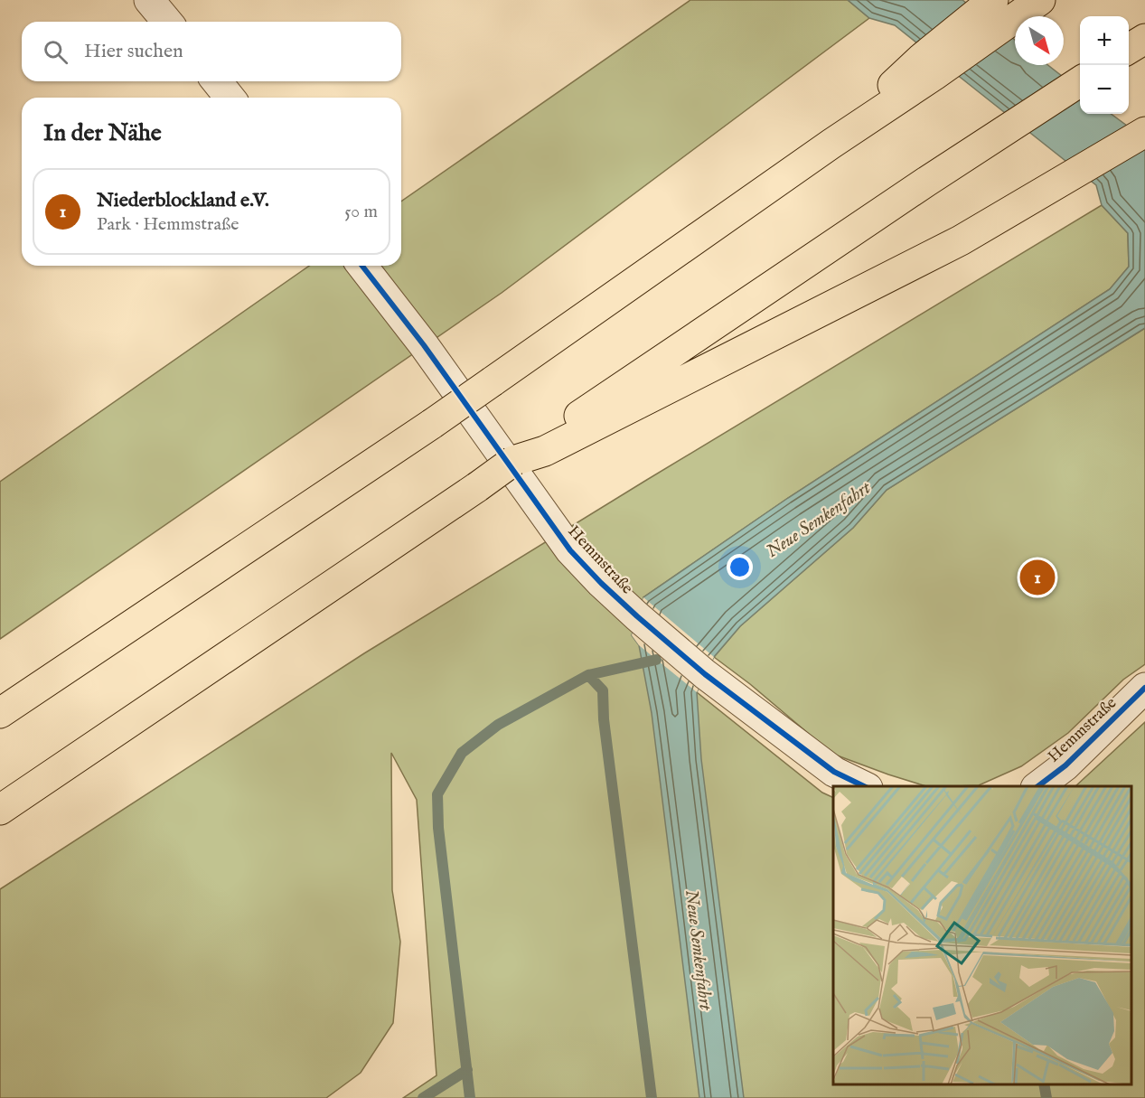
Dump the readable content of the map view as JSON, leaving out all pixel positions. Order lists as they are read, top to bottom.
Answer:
{
  "streets": {
    "street": ["Hemmstraße"]
  },
  "water": ["Neue Semkenfahrt"],
  "north": "bottom right",
  "page": {
    "map_buttons": ["+", "−"],
    "search": "Hier suchen",
    "heading": "In der Nähe",
    "list": [
      {
        "mark": "1",
        "name": "Niederblockland e.V.",
        "note": "Park · Hemmstraße",
        "value": "50 m"
      }
    ],
    "pins": "1"
  }
}
